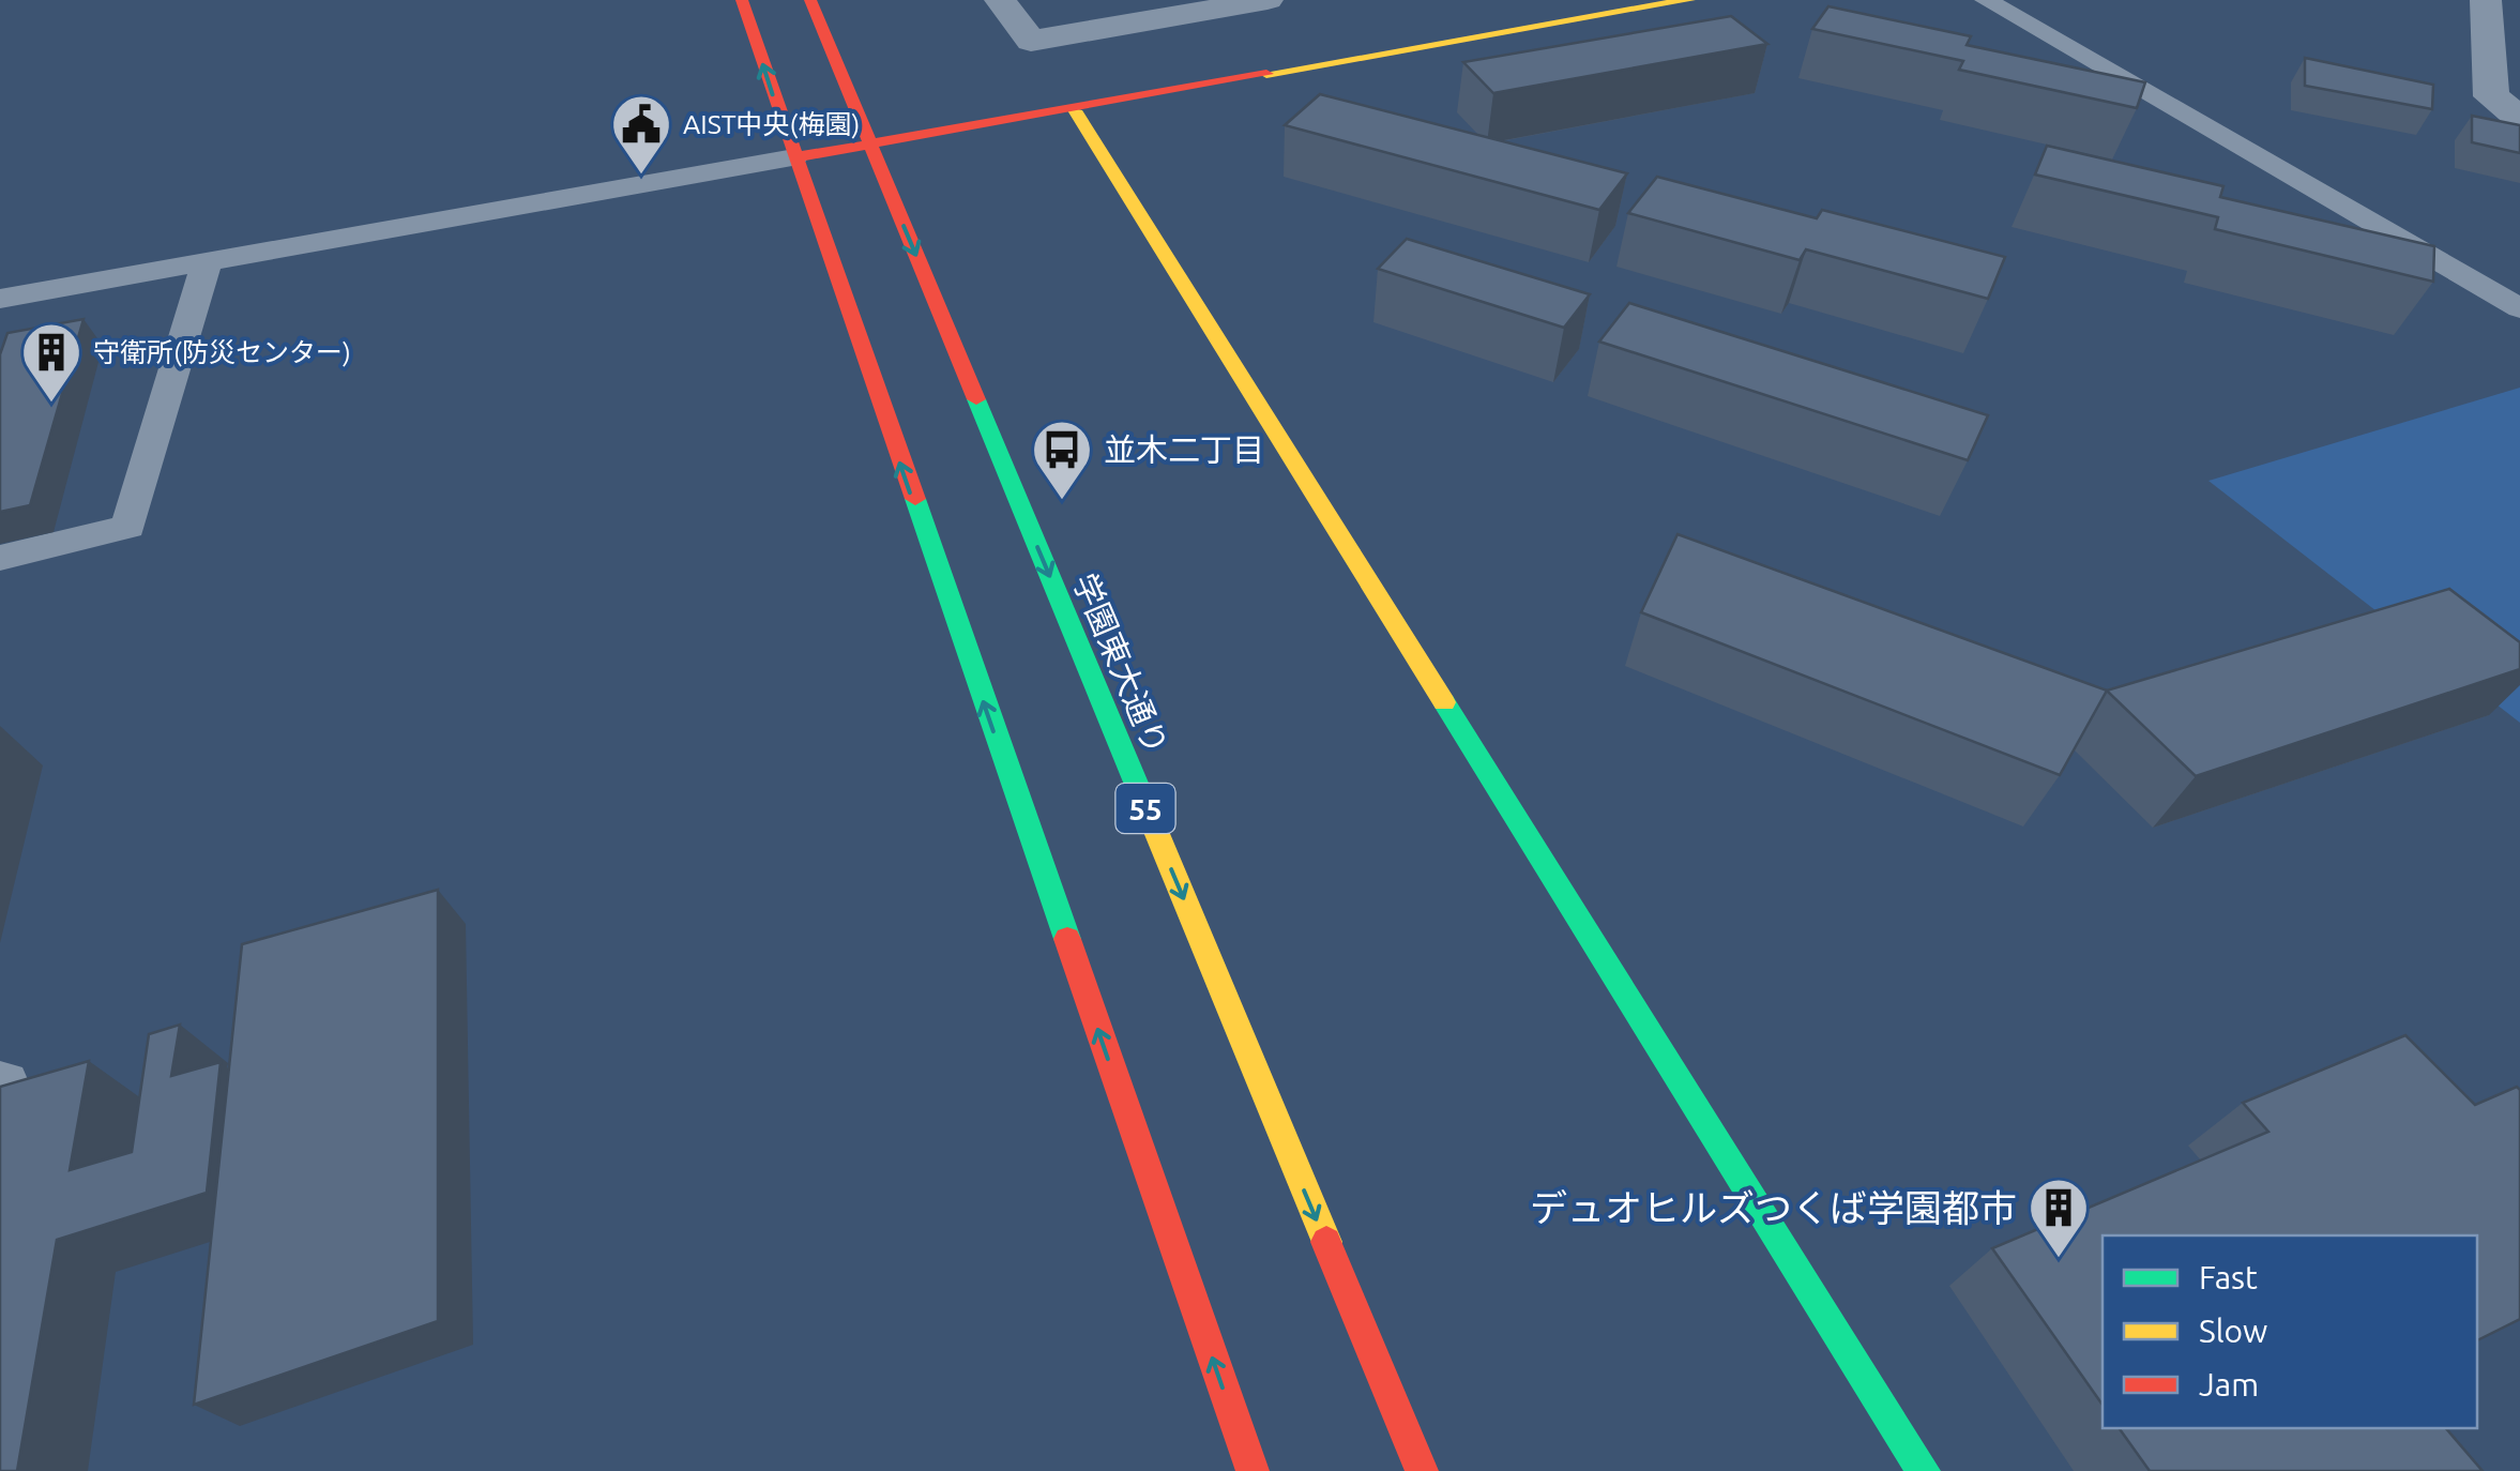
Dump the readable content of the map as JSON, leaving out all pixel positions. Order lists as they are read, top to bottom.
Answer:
{
  "streets": {
    "main road": ["学園東大通り", "55"]
  },
  "places": {
    "public building": ["AIST中央(梅園)"],
    "building": ["守衛所(防災センター)", "デュオヒルズつくば学園都市"],
    "bus stop": ["並木二丁目"]
  },
  "legend": ["Fast", "Slow", "Jam"]
}
